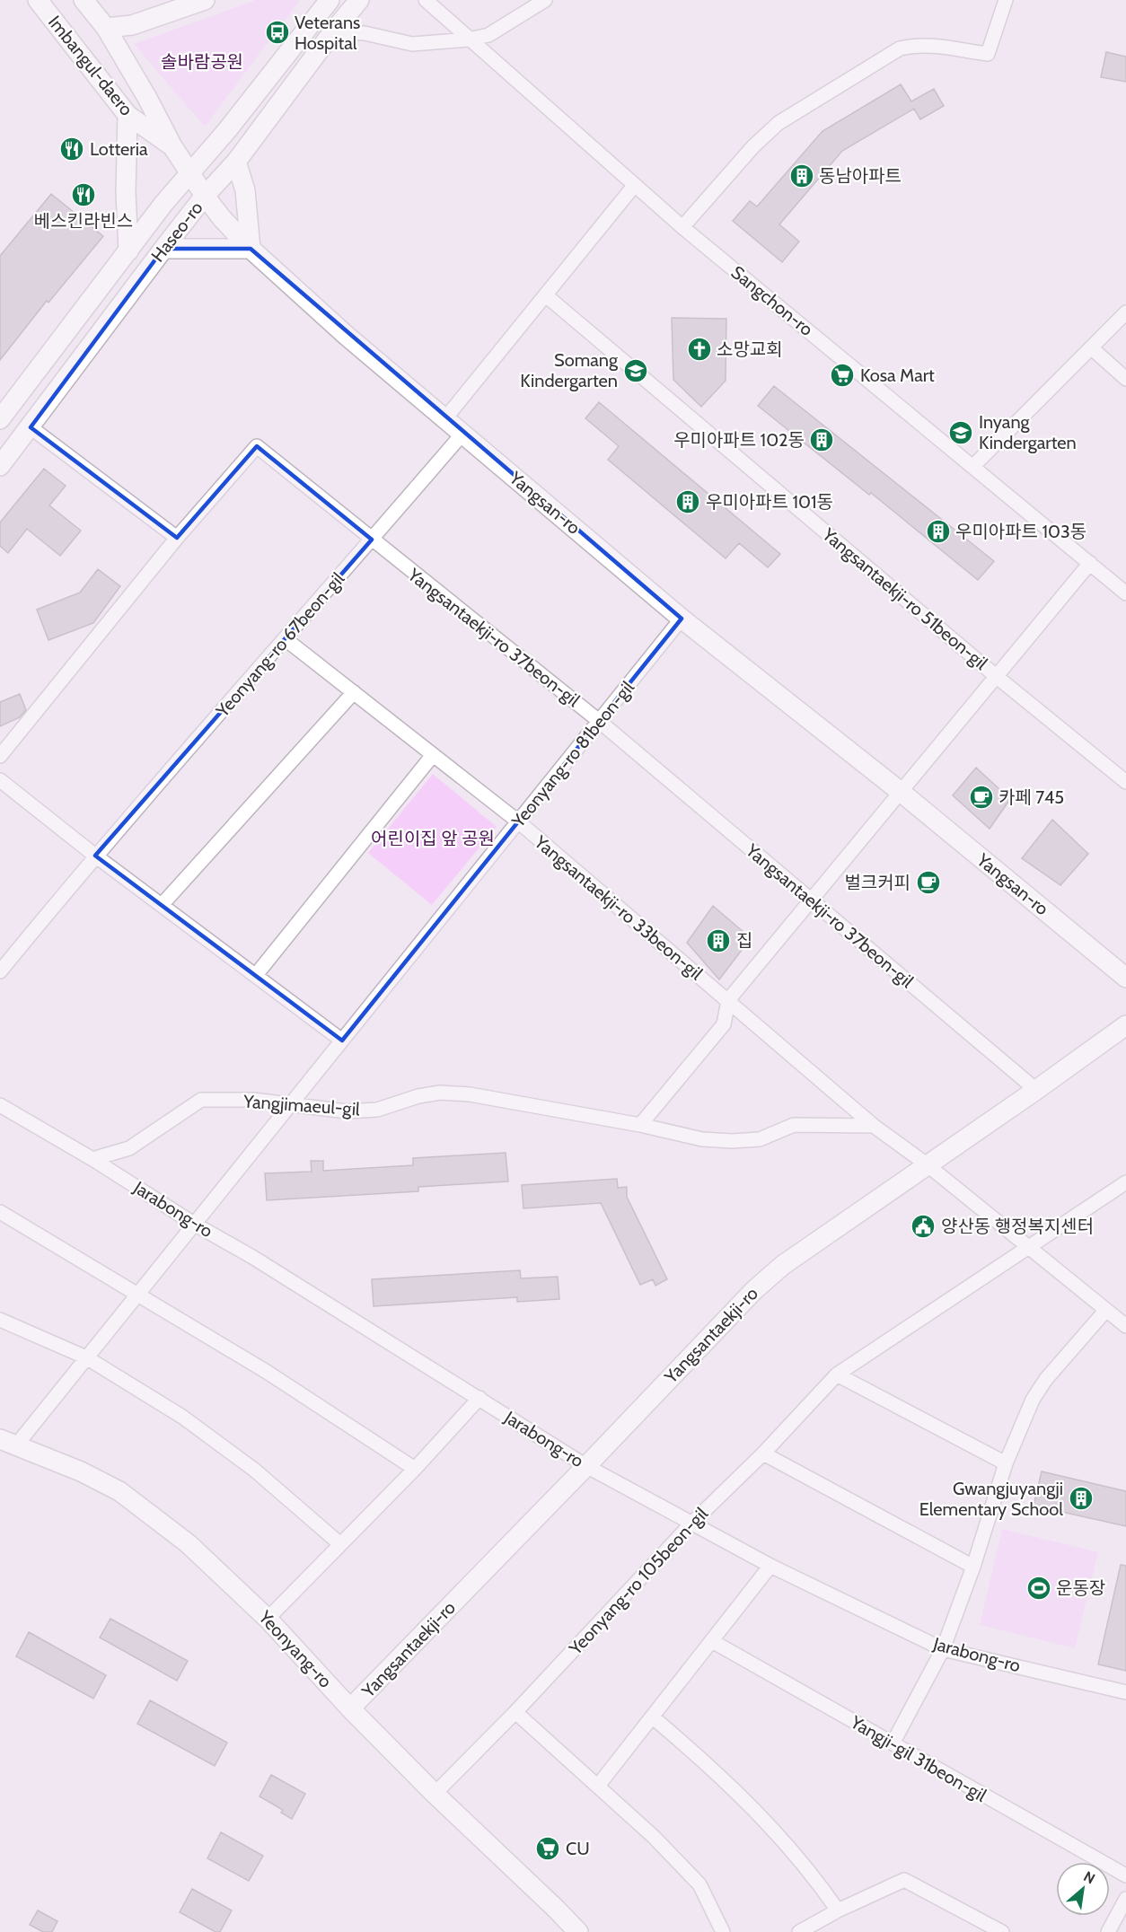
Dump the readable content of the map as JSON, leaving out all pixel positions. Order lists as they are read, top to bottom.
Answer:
{
  "streets": {
    "street": [
      "Imbangul-daero",
      "Haseo-ro",
      "Sangchon-ro",
      "Yangsan-ro",
      "Yangsantaekji-ro 51beon-gil",
      "Yangsantaekji-ro 37beon-gil",
      "Yeonyang-ro 67beon-gil",
      "Yeonyang-ro 81beon-gil",
      "Yangsantaekji-ro 33beon-gil",
      "Yangjimaeul-gil",
      "Jarabong-ro",
      "Yangsantaekji-ro",
      "Yeonyang-ro 105beon-gil",
      "Yeonyang-ro",
      "Yangji-gil 31beon-gil"
    ]
  },
  "crossings": [
    ["Imbangul-daero", "Haseo-ro"],
    ["Imbangul-daero", "Yangsan-ro"],
    ["Haseo-ro", "Yangsan-ro"],
    ["Yangsan-ro", "Yeonyang-ro 67beon-gil"],
    ["Yangsan-ro", "Yeonyang-ro 81beon-gil"],
    ["Yangsantaekji-ro 37beon-gil", "Yeonyang-ro 67beon-gil"],
    ["Yangsantaekji-ro 37beon-gil", "Yeonyang-ro 81beon-gil"],
    ["Yangsantaekji-ro 37beon-gil", "Yangsantaekji-ro"],
    ["Yeonyang-ro 67beon-gil", "Yangsantaekji-ro 33beon-gil"],
    ["Yeonyang-ro 81beon-gil", "Yangsantaekji-ro 33beon-gil"],
    ["Yeonyang-ro 81beon-gil", "Yangjimaeul-gil"],
    ["Yeonyang-ro 81beon-gil", "Jarabong-ro"],
    ["Yeonyang-ro 81beon-gil", "Yeonyang-ro"],
    ["Yangsantaekji-ro 33beon-gil", "Yangjimaeul-gil"],
    ["Yangsantaekji-ro 33beon-gil", "Yangsantaekji-ro"],
    ["Yangsantaekji-ro 33beon-gil", "Yeonyang-ro 105beon-gil"],
    ["Yangjimaeul-gil", "Jarabong-ro"],
    ["Jarabong-ro", "Yangsantaekji-ro"],
    ["Jarabong-ro", "Yeonyang-ro 105beon-gil"],
    ["Yangsantaekji-ro", "Yeonyang-ro"],
    ["Yeonyang-ro 105beon-gil", "Yeonyang-ro"]
  ],
  "parks": ["솔바람공원", "어린이집 앞 공원"],
  "places": {
    "bus stop": ["Veterans Hospital"],
    "restaurant": ["Lotteria", "베스킨라빈스"],
    "building": [
      "동남아파트",
      "우미아파트 102동",
      "우미아파트 101동",
      "우미아파트 103동",
      "집",
      "Gwangjuyangji Elementary School"
    ],
    "church": ["소망교회"],
    "school or university": ["Somang Kindergarten", "Inyang Kindergarten"],
    "supermarket": ["Kosa Mart", "CU"],
    "cafe": ["카페 745", "벌크커피"],
    "public building": ["양산동 행정복지센터"],
    "sports": ["운동장"]
  },
  "north": "top right"
}
